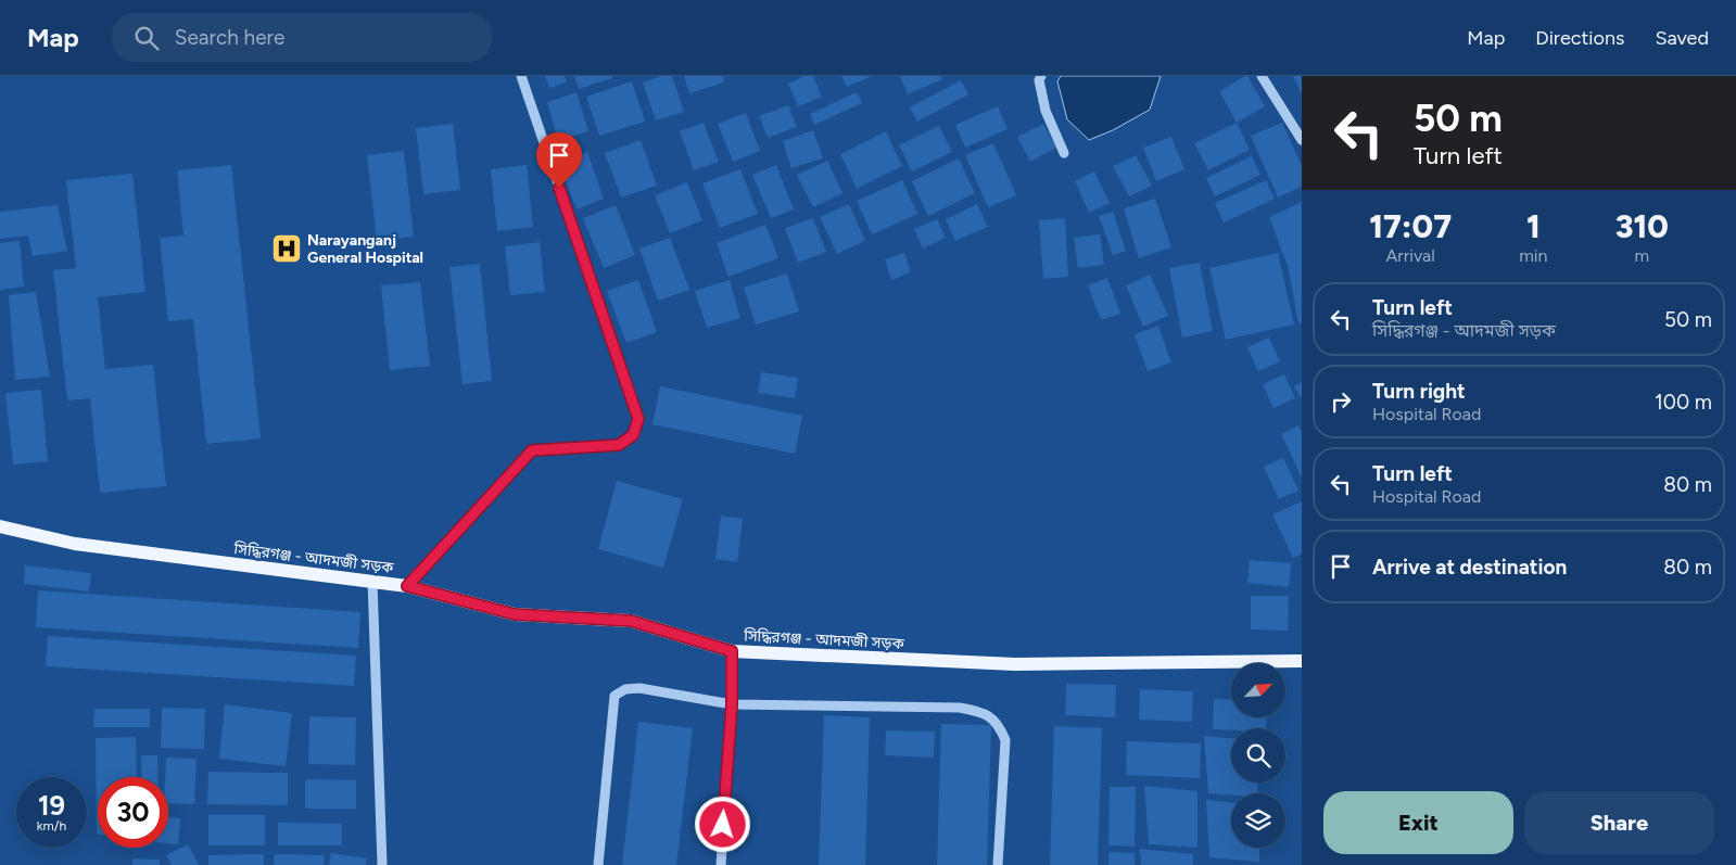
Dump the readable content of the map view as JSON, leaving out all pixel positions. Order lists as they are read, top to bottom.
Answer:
{
  "streets": {
    "main road": ["সিদ্ধিরগঞ্জ - আদমজী সড়ক"]
  },
  "places": {
    "hospital": ["Narayanganj General Hospital"]
  },
  "north": "top right",
  "page": {
    "header": "Map",
    "search": "Search here",
    "nav": ["Map", "Directions", "Saved"],
    "turn": ["50 m", "Turn left"],
    "eta": [
      "17:07",
      "Arrival",
      "1",
      "min",
      "310",
      "m"
    ],
    "list": [
      {
        "name": "Turn left",
        "note": "সিদ্ধিরগঞ্জ - আদমজী সড়ক",
        "value": "50 m"
      },
      {
        "name": "Turn right",
        "note": "Hospital Road",
        "value": "100 m"
      },
      {
        "name": "Turn left",
        "note": "Hospital Road",
        "value": "80 m"
      },
      {
        "name": "Arrive at destination",
        "value": "80 m"
      }
    ],
    "speed": "19 km/h",
    "limit": "30",
    "buttons": ["Exit", "Share"]
  }
}
